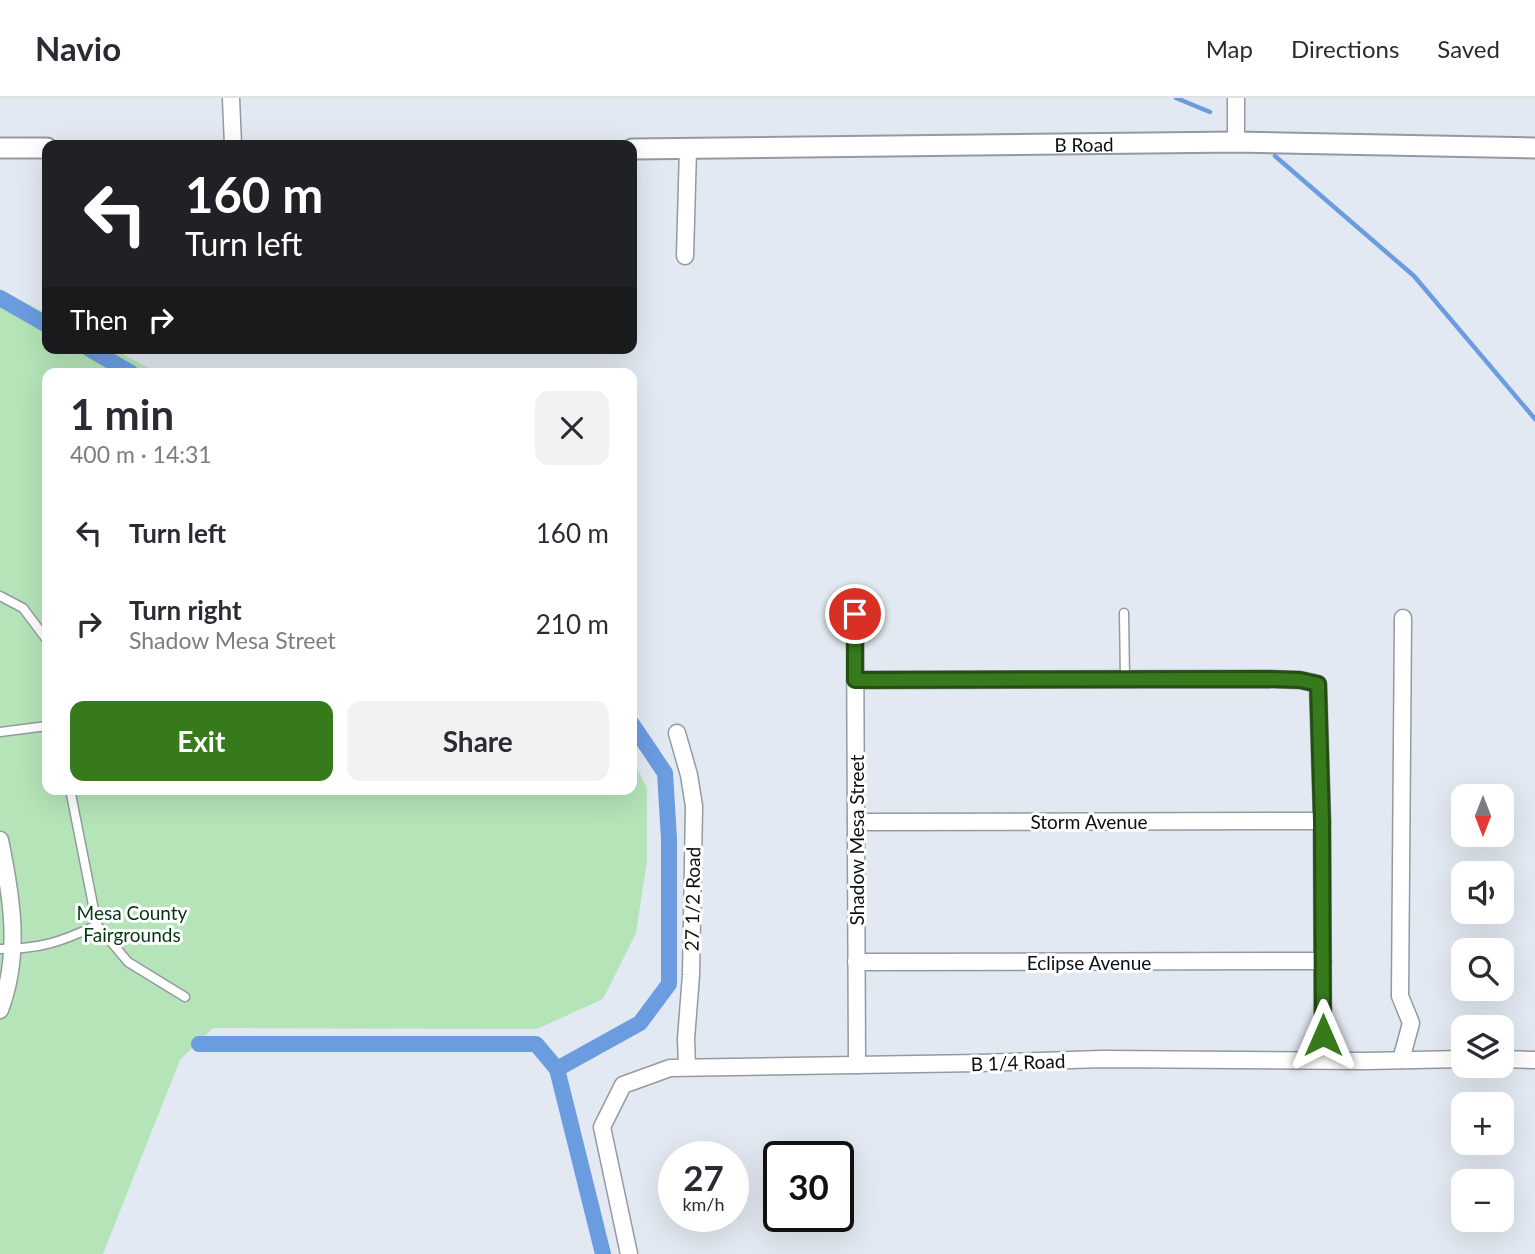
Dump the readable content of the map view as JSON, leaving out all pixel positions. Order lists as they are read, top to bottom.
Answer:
{
  "streets": {
    "street": [
      "B Road",
      "Storm Avenue",
      "Shadow Mesa Street",
      "27 1/2 Road",
      "Eclipse Avenue",
      "B 1/4 Road"
    ]
  },
  "crossings": [
    ["Storm Avenue", "Shadow Mesa Street"],
    ["Shadow Mesa Street", "Eclipse Avenue"],
    ["Shadow Mesa Street", "B 1/4 Road"],
    ["27 1/2 Road", "B 1/4 Road"]
  ],
  "parks": ["Mesa County Fairgrounds"],
  "north": "bottom",
  "page": {
    "header": "Navio",
    "nav": ["Map", "Directions", "Saved"],
    "turn": ["160 m", "Turn left"],
    "then": "Then",
    "heading": ["1 min", "400 m · 14:31"],
    "list": [
      {
        "name": "Turn left",
        "value": "160 m"
      },
      {
        "name": "Turn right",
        "note": "Shadow Mesa Street",
        "value": "210 m"
      }
    ],
    "buttons": ["Exit", "Share"],
    "map_buttons": ["+", "−"],
    "speed": "27 km/h",
    "limit": "30"
  }
}
